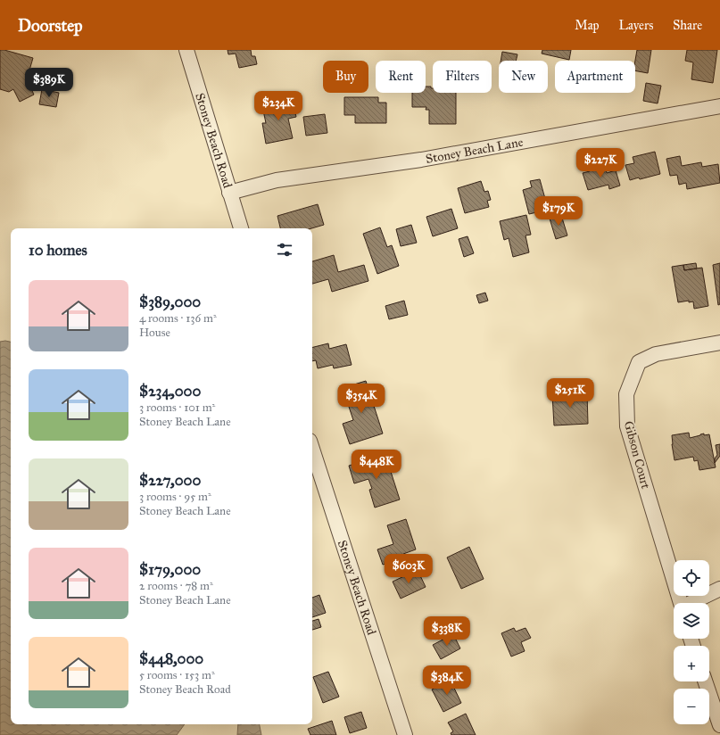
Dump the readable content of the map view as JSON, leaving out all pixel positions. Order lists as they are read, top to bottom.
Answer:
{
  "streets": {
    "street": ["Stoney Beach Road", "Stoney Beach Lane", "Gibson Court"]
  },
  "crossings": [
    ["Stoney Beach Road", "Stoney Beach Lane"]
  ],
  "page": {
    "header": "Doorstep",
    "nav": ["Map", "Layers", "Share"],
    "chip": [
      "Buy",
      "Rent",
      "Filters",
      "New",
      "Apartment"
    ],
    "price": [
      "$389K",
      "$234K",
      "$227K",
      "$179K",
      "$251K",
      "$354K",
      "$448K",
      "$603K",
      "$338K",
      "$384K"
    ],
    "heading": "10 homes",
    "list": [
      {
        "name": "$389,000",
        "note": "4 rooms · 136 m² · House"
      },
      {
        "name": "$234,000",
        "note": "3 rooms · 101 m² · Stoney Beach Lane"
      },
      {
        "name": "$227,000",
        "note": "3 rooms · 95 m² · Stoney Beach Lane"
      },
      {
        "name": "$179,000",
        "note": "2 rooms · 78 m² · Stoney Beach Lane"
      },
      {
        "name": "$448,000",
        "note": "5 rooms · 153 m² · Stoney Beach Road"
      }
    ],
    "map_buttons": ["+", "−"]
  }
}
